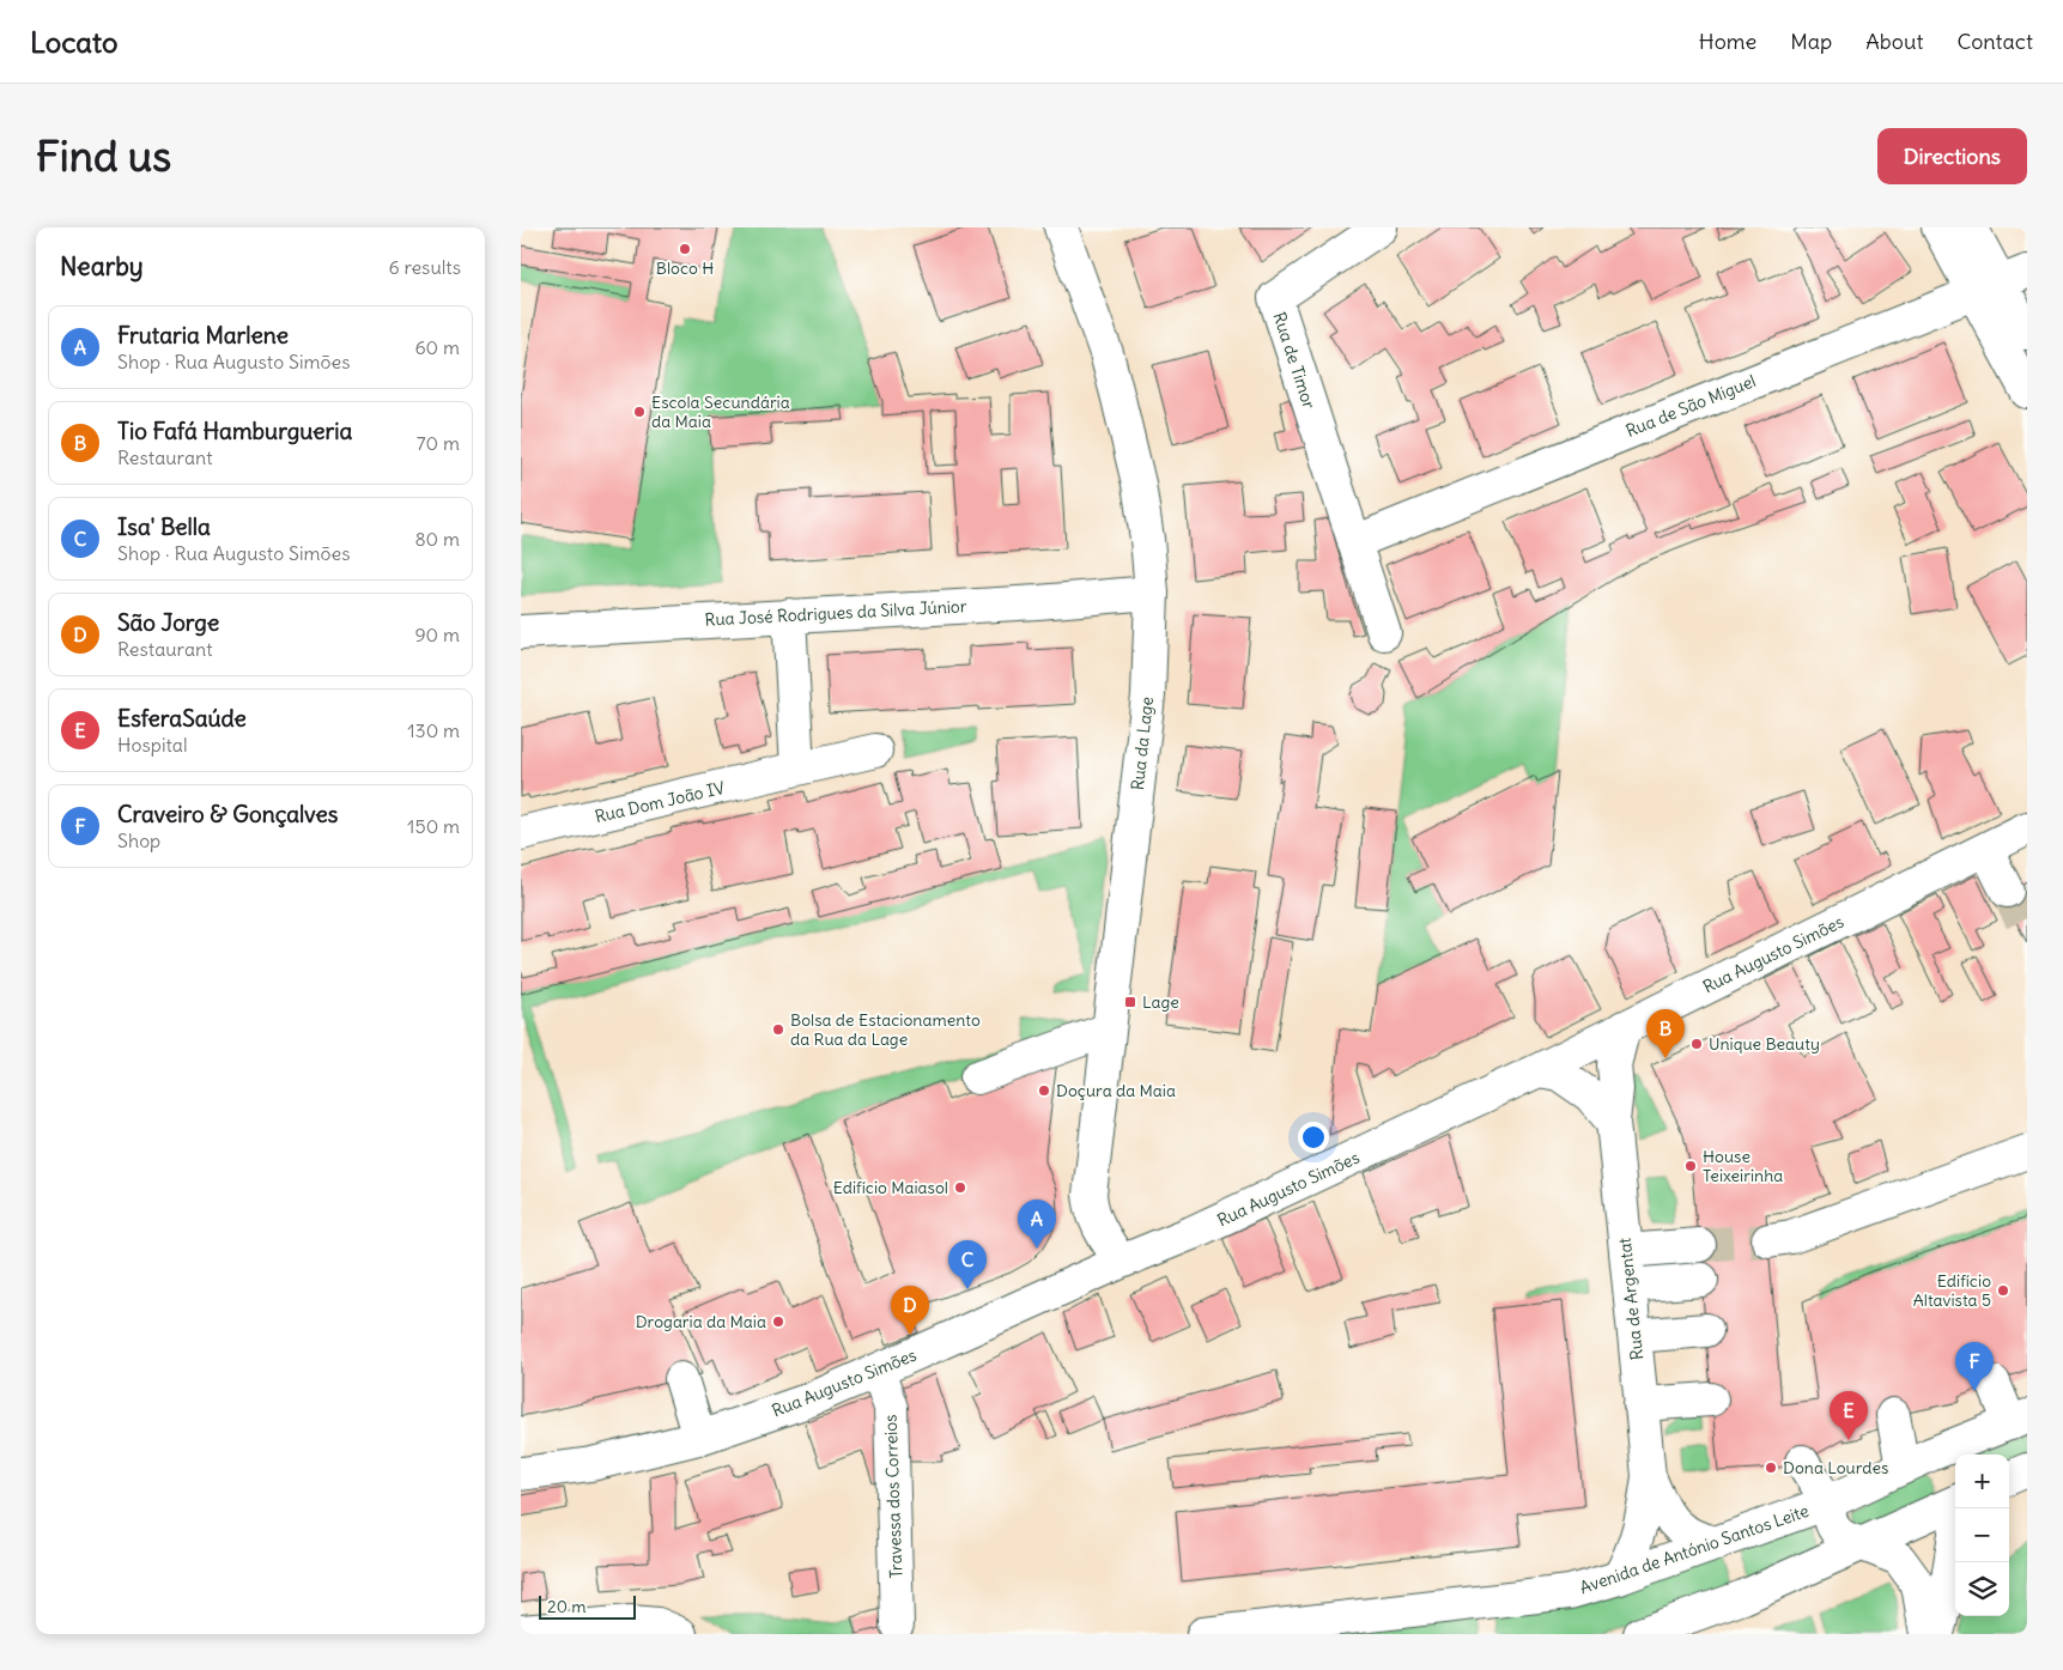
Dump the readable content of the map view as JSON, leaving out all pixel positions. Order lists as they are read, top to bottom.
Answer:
{
  "streets": {
    "street": [
      "Rua de Timor",
      "Rua de São Miguel",
      "Rua José Rodrigues da Silva Júnior",
      "Rua da Lage",
      "Rua Dom João IV",
      "Rua Augusto Simões",
      "Rua de Argentat",
      "Travessa dos Correios",
      "Avenida de António Santos Leite"
    ]
  },
  "crossings": [
    ["Rua de Timor", "Rua de São Miguel"],
    ["Rua José Rodrigues da Silva Júnior", "Rua da Lage"],
    ["Rua da Lage", "Rua Augusto Simões"],
    ["Rua Augusto Simões", "Rua de Argentat"],
    ["Rua Augusto Simões", "Travessa dos Correios"],
    ["Rua de Argentat", "Avenida de António Santos Leite"]
  ],
  "places": {
    "other": [
      "Bloco H",
      "Escola Secundária da Maia",
      "Bolsa de Estacionamento da Rua da Lage",
      "Unique Beauty",
      "Doçura da Maia",
      "House Teixeirinha",
      "Edifício Maiasol",
      "Edifício Altavista 5",
      "Drogaria da Maia",
      "Dona Lourdes"
    ],
    "transit": ["Lage"]
  },
  "scale_bar": "20 m",
  "page": {
    "header": "Locato",
    "nav": [
      "Home",
      "Map",
      "About",
      "Contact"
    ],
    "buttons": "Directions",
    "title": "Find us",
    "heading": ["Nearby", "6 results"],
    "list": [
      {
        "mark": "A",
        "name": "Frutaria Marlene",
        "note": "Shop · Rua Augusto Simões",
        "value": "60 m"
      },
      {
        "mark": "B",
        "name": "Tio Fafá Hamburgueria",
        "note": "Restaurant",
        "value": "70 m"
      },
      {
        "mark": "C",
        "name": "Isa' Bella",
        "note": "Shop · Rua Augusto Simões",
        "value": "80 m"
      },
      {
        "mark": "D",
        "name": "São Jorge",
        "note": "Restaurant",
        "value": "90 m"
      },
      {
        "mark": "E",
        "name": "EsferaSaúde",
        "note": "Hospital",
        "value": "130 m"
      },
      {
        "mark": "F",
        "name": "Craveiro & Gonçalves",
        "note": "Shop",
        "value": "150 m"
      }
    ],
    "pins": [
      "B",
      "A",
      "C",
      "D",
      "F",
      "E"
    ],
    "map_buttons": ["+", "−"],
    "scale": "20 m"
  }
}
